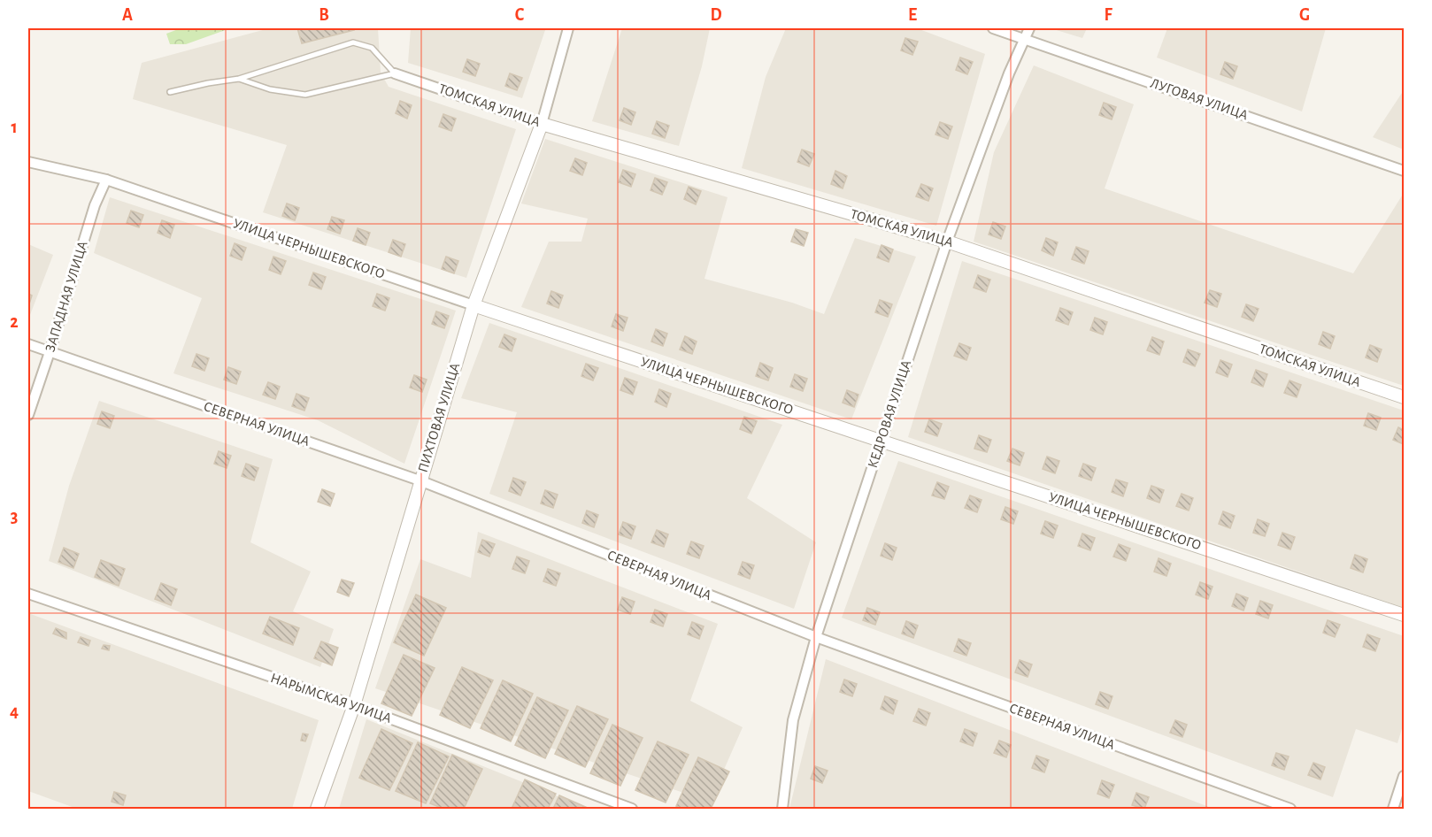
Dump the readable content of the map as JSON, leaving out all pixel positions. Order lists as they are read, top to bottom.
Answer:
{
  "streets": {
    "street": [
      "ЛУГОВАЯ УЛИЦА",
      "ТОМСКАЯ УЛИЦА",
      "УЛИЦА ЧЕРНЫШЕВСКОГО",
      "ЗАПАДНАЯ УЛИЦА",
      "КЕДРОВАЯ УЛИЦА",
      "ПИХТОВАЯ УЛИЦА",
      "СЕВЕРНАЯ УЛИЦА",
      "НАРЫМСКАЯ УЛИЦА"
    ]
  },
  "crossings": [
    ["ЛУГОВАЯ УЛИЦА", "КЕДРОВАЯ УЛИЦА"],
    ["ТОМСКАЯ УЛИЦА", "КЕДРОВАЯ УЛИЦА"],
    ["ТОМСКАЯ УЛИЦА", "ПИХТОВАЯ УЛИЦА"],
    ["УЛИЦА ЧЕРНЫШЕВСКОГО", "ЗАПАДНАЯ УЛИЦА"],
    ["УЛИЦА ЧЕРНЫШЕВСКОГО", "КЕДРОВАЯ УЛИЦА"],
    ["УЛИЦА ЧЕРНЫШЕВСКОГО", "ПИХТОВАЯ УЛИЦА"],
    ["ЗАПАДНАЯ УЛИЦА", "СЕВЕРНАЯ УЛИЦА"],
    ["КЕДРОВАЯ УЛИЦА", "СЕВЕРНАЯ УЛИЦА"],
    ["ПИХТОВАЯ УЛИЦА", "СЕВЕРНАЯ УЛИЦА"],
    ["ПИХТОВАЯ УЛИЦА", "НАРЫМСКАЯ УЛИЦА"]
  ],
  "grid": {
    "columns": [
      "A",
      "B",
      "C",
      "D",
      "E",
      "F",
      "G"
    ],
    "rows": [
      "1",
      "2",
      "3",
      "4"
    ]
  }
}
